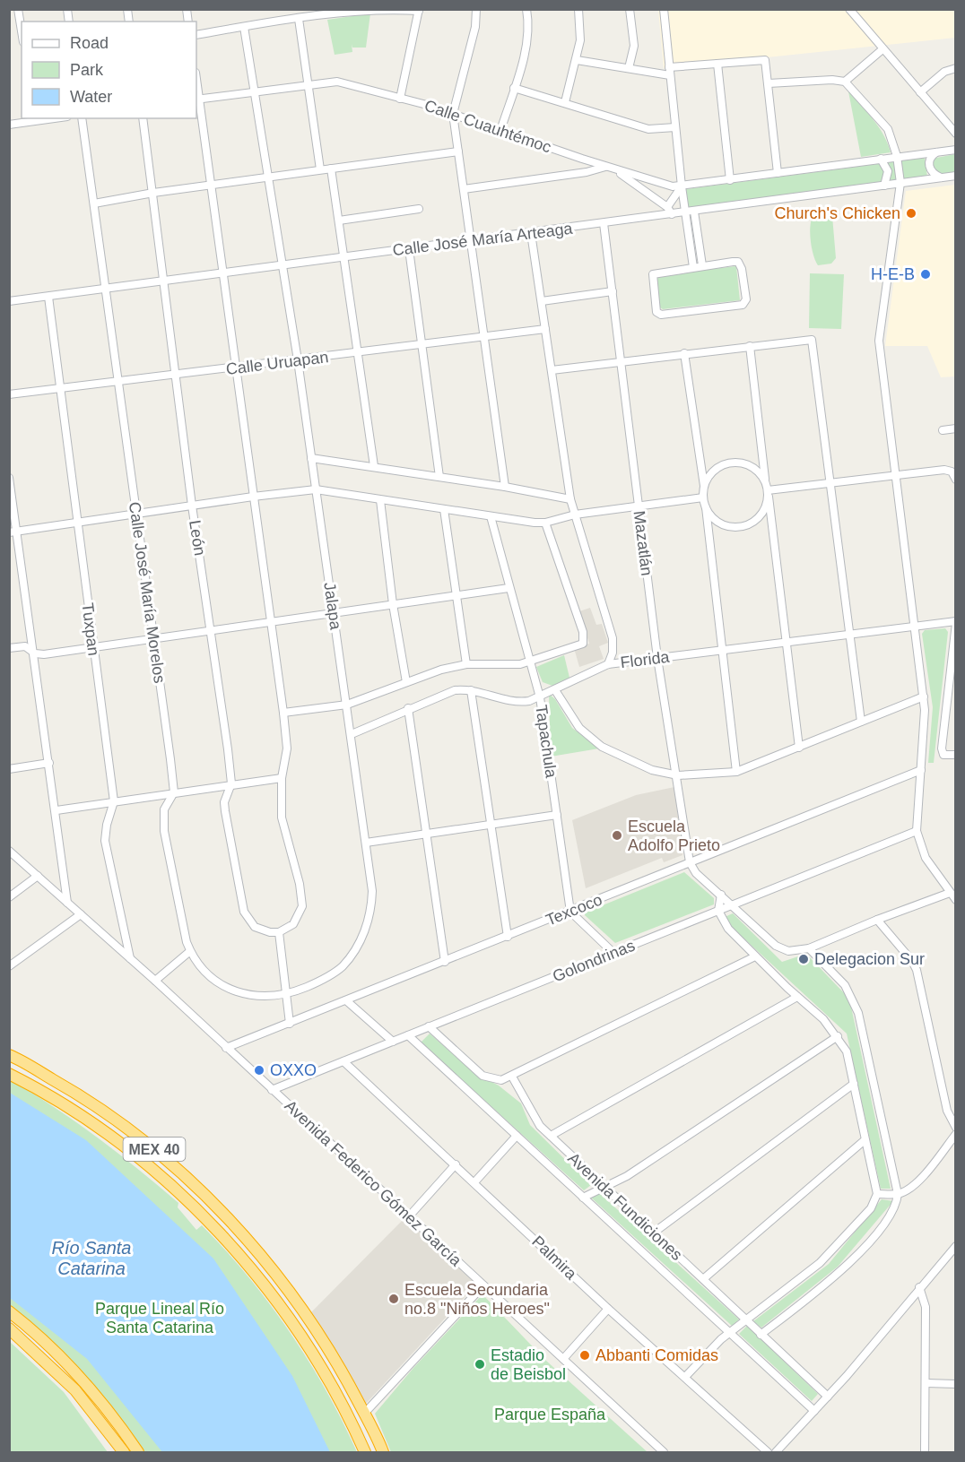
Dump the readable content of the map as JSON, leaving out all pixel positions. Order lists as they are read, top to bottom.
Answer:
{
  "streets": {
    "highway": ["MEX 40"],
    "street": [
      "Calle Cuauhtémoc",
      "Calle José María Arteaga",
      "Calle Uruapan",
      "León",
      "Mazatlán",
      "Calle José María Morelos",
      "Jalapa",
      "Tuxpan",
      "Florida",
      "Tapachula",
      "Texcoco",
      "Golondrinas",
      "Avenida Federico Gómez García",
      "Avenida Fundiciones",
      "Palmira"
    ]
  },
  "crossings": [
    ["Calle Cuauhtémoc", "Jalapa"],
    ["Calle José María Arteaga", "León"],
    ["Calle José María Arteaga", "Mazatlán"],
    ["Calle José María Arteaga", "Calle José María Morelos"],
    ["Calle José María Arteaga", "Jalapa"],
    ["Calle José María Arteaga", "Tuxpan"],
    ["Calle Uruapan", "León"],
    ["Calle Uruapan", "Calle José María Morelos"],
    ["Calle Uruapan", "Jalapa"],
    ["Calle Uruapan", "Tuxpan"],
    ["Mazatlán", "Florida"],
    ["Mazatlán", "Texcoco"],
    ["Jalapa", "Florida"],
    ["Tuxpan", "Avenida Federico Gómez García"],
    ["Florida", "Tapachula"],
    ["Tapachula", "Texcoco"],
    ["Texcoco", "Avenida Federico Gómez García"],
    ["Golondrinas", "Avenida Federico Gómez García"],
    ["Golondrinas", "Avenida Fundiciones"],
    ["Golondrinas", "Palmira"]
  ],
  "water": ["Río Santa Catarina"],
  "parks": ["Parque Lineal Río Santa Catarina", "Parque España"],
  "places": [
    "Church's Chicken",
    "H-E-B",
    "Escuela Adolfo Prieto",
    "Delegacion Sur",
    "OXXO",
    "Escuela Secundaria no.8 \"Niños Heroes\"",
    "Abbanti Comidas",
    "Estadio de Beisbol"
  ],
  "legend": ["Road", "Park", "Water"]
}
